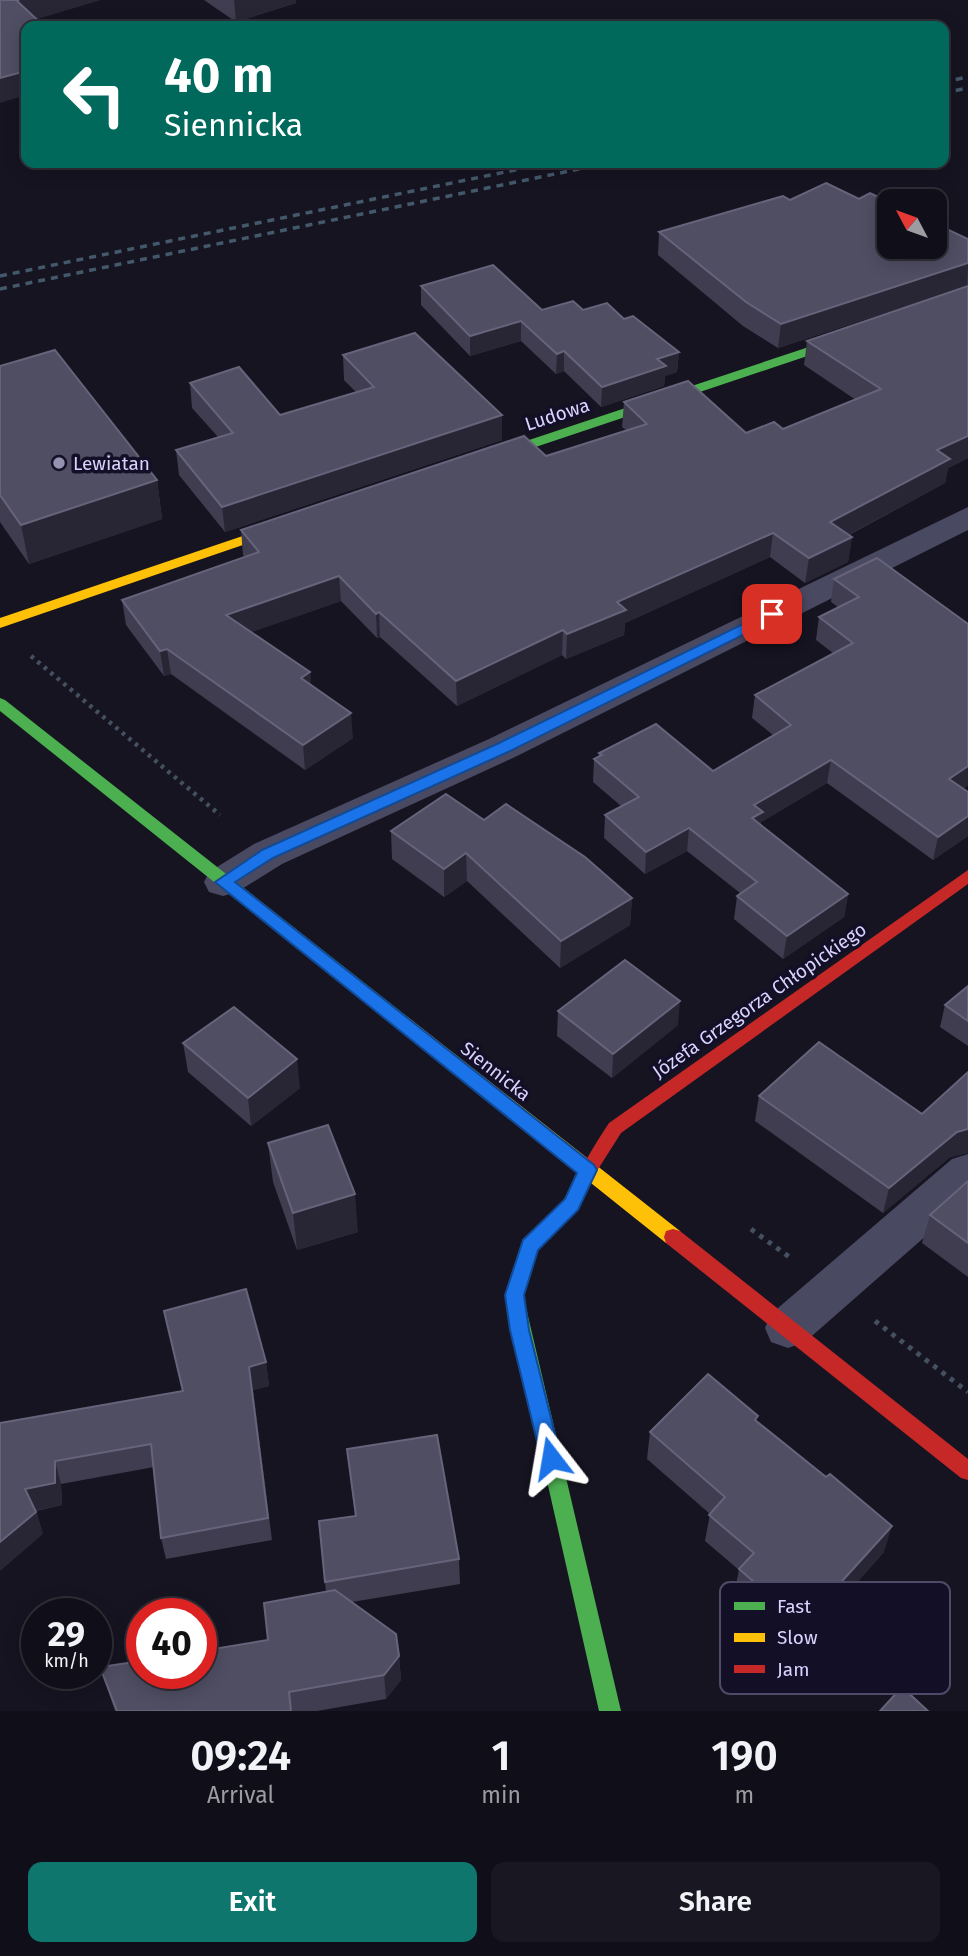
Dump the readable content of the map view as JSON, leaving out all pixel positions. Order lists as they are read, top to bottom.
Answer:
{
  "streets": {
    "street": ["Ludowa", "Józefa Grzegorza Chłopickiego", "Siennicka"]
  },
  "crossings": [
    ["Józefa Grzegorza Chłopickiego", "Siennicka"]
  ],
  "places": ["Lewiatan"],
  "legend": ["Fast", "Slow", "Jam"],
  "north": "top left",
  "page": {
    "turn": ["40 m", "Siennicka"],
    "speed": "29 km/h",
    "limit": "40",
    "eta": [
      "09:24",
      "Arrival",
      "1",
      "min",
      "190",
      "m"
    ],
    "buttons": ["Exit", "Share"]
  }
}
